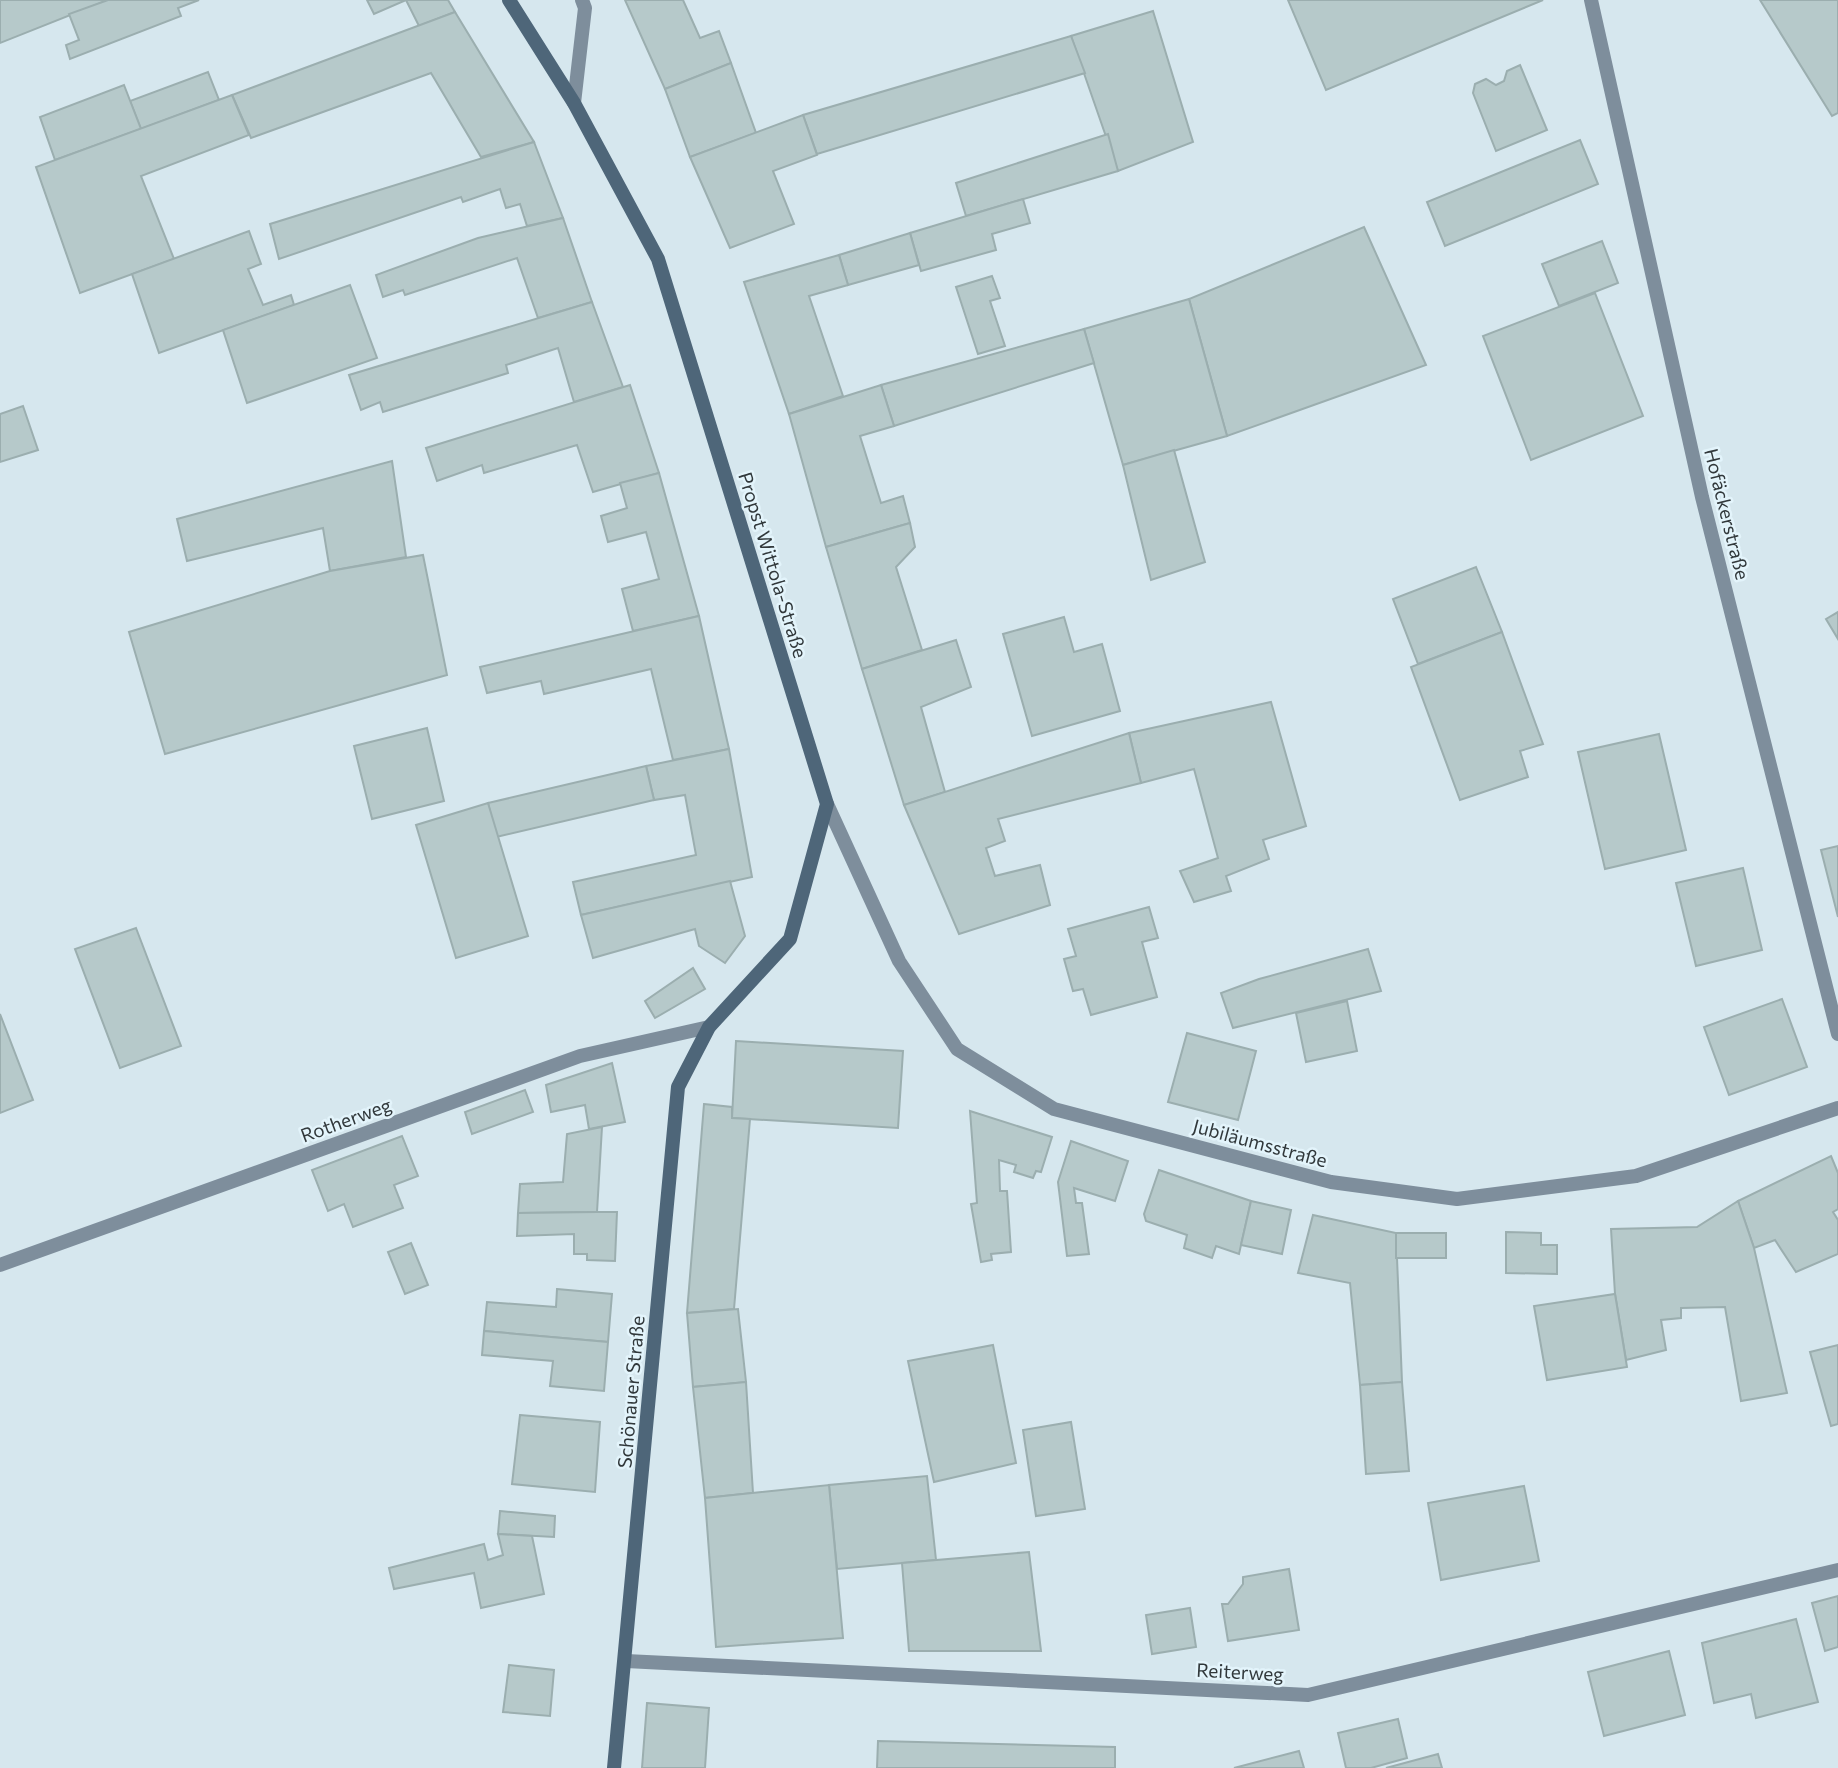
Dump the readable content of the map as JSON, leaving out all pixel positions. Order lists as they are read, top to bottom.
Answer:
{
  "streets": {
    "street": [
      "Hofäckerstraße",
      "Propst Wittola-Straße",
      "Rotherweg",
      "Jubiläumsstraße",
      "Schönauer Straße",
      "Reiterweg"
    ]
  },
  "crossings": [
    ["Propst Wittola-Straße", "Jubiläumsstraße"],
    ["Rotherweg", "Schönauer Straße"],
    ["Schönauer Straße", "Reiterweg"]
  ]
}
